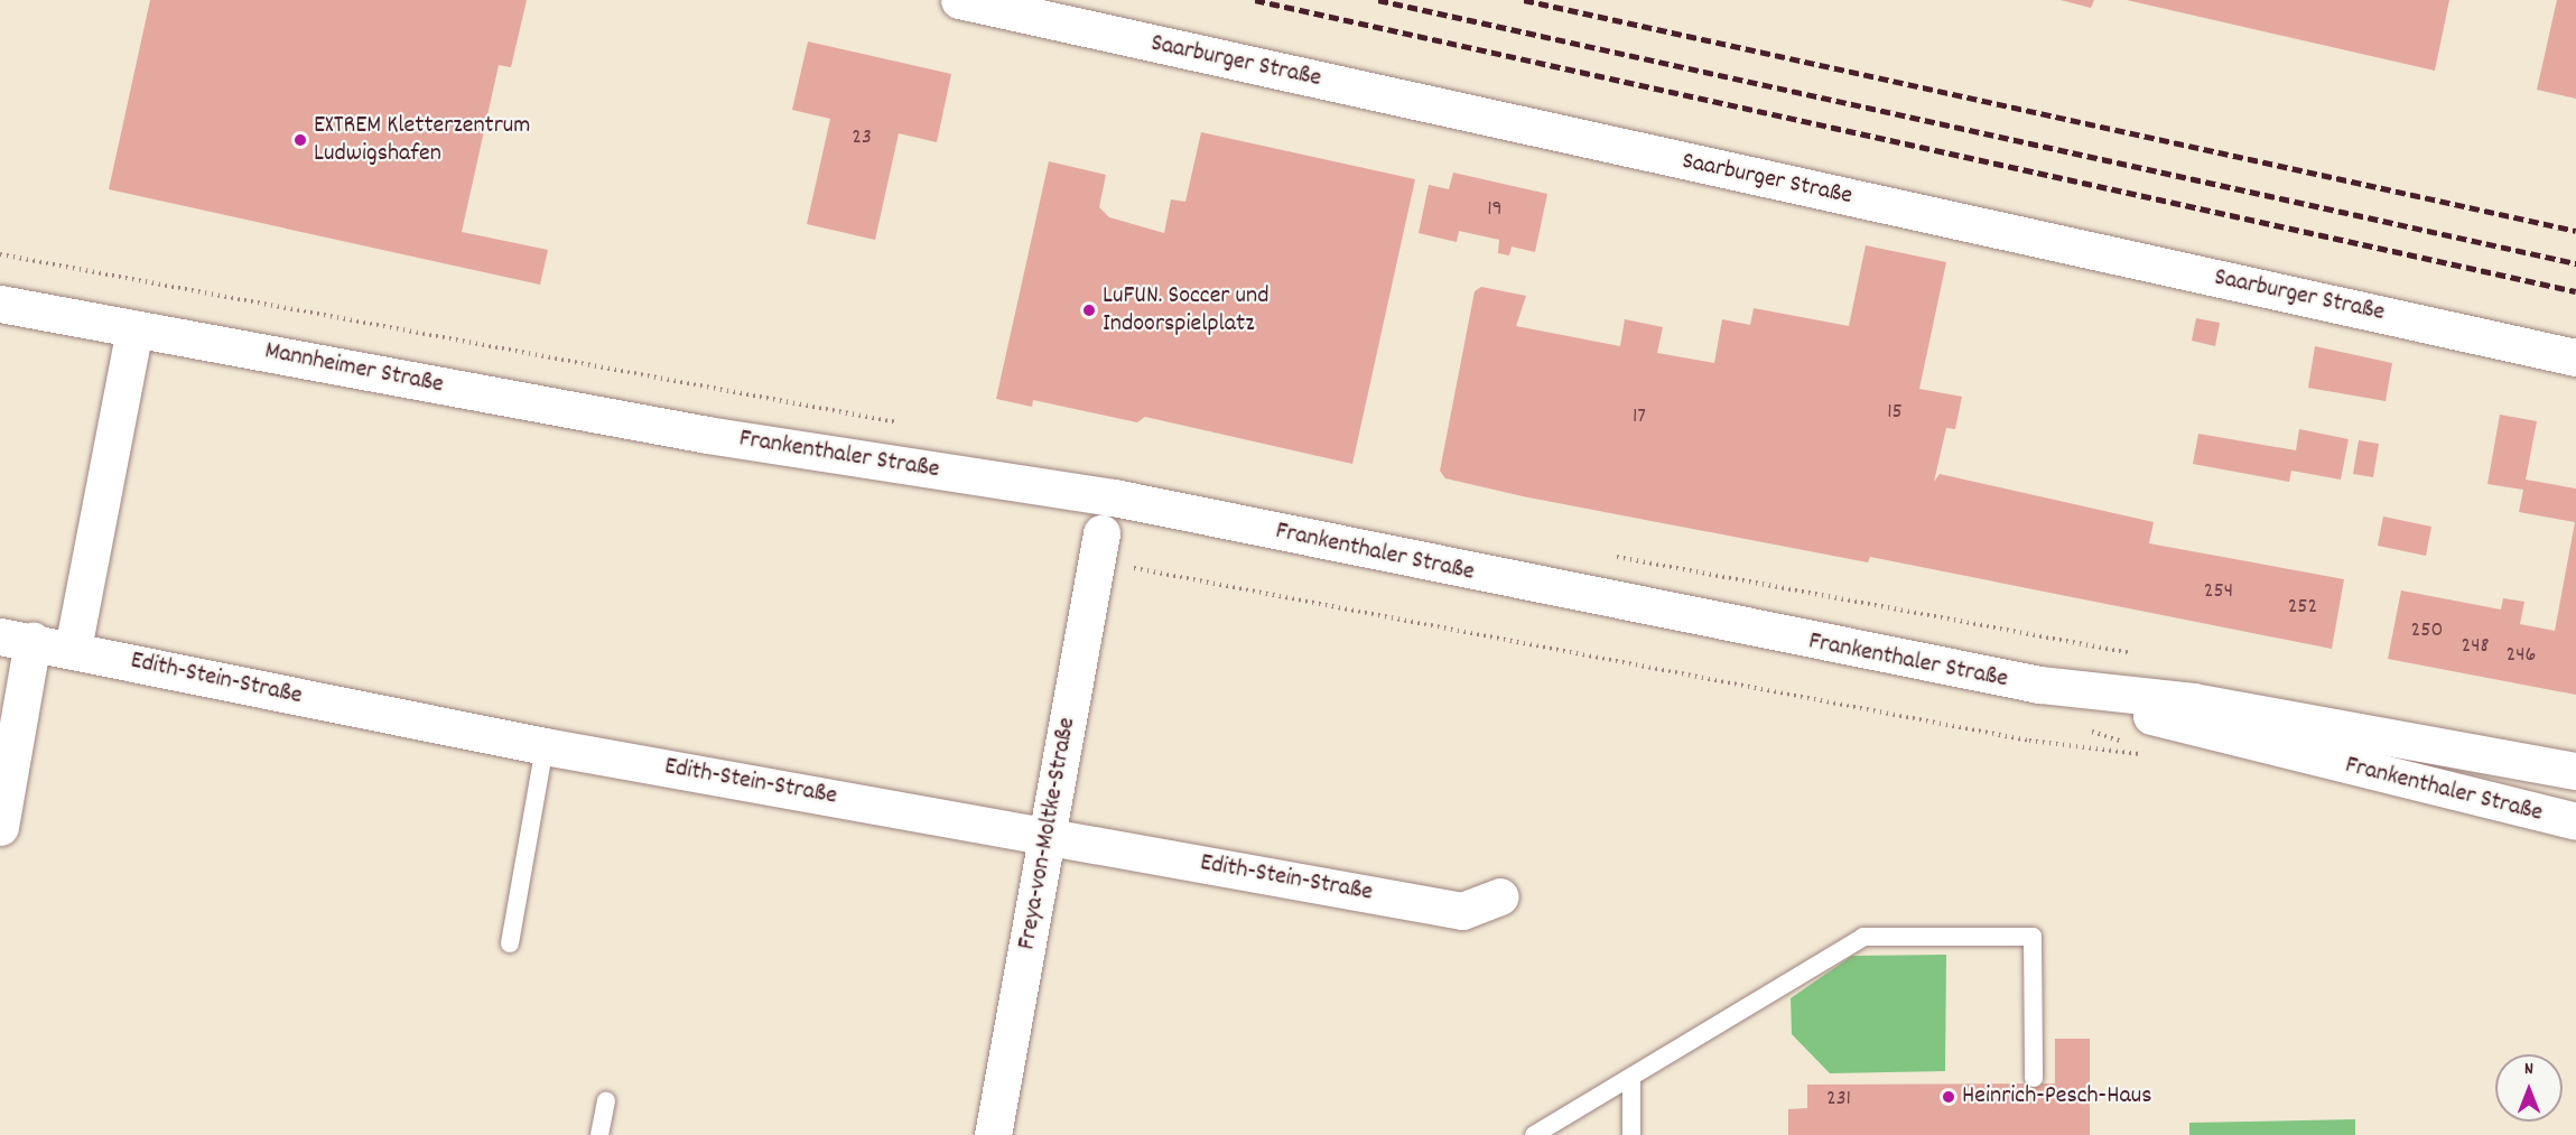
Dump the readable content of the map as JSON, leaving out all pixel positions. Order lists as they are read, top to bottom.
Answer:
{
  "streets": {
    "street": [
      "Saarburger Straße",
      "Mannheimer Straße",
      "Frankenthaler Straße",
      "Edith-Stein-Straße",
      "Freya-von-Moltke-Straße"
    ]
  },
  "crossings": [
    ["Mannheimer Straße", "Frankenthaler Straße"],
    ["Edith-Stein-Straße", "Freya-von-Moltke-Straße"]
  ],
  "places": ["EXTREM Kletterzentrum Ludwigshafen", "LuFUN. Soccer und Indoorspielplatz", "Heinrich-Pesch-Haus"],
  "house_numbers": [
    "23",
    "19",
    "15",
    "17",
    "254",
    "252",
    "250",
    "248",
    "246",
    "231"
  ],
  "north": "top"
}
